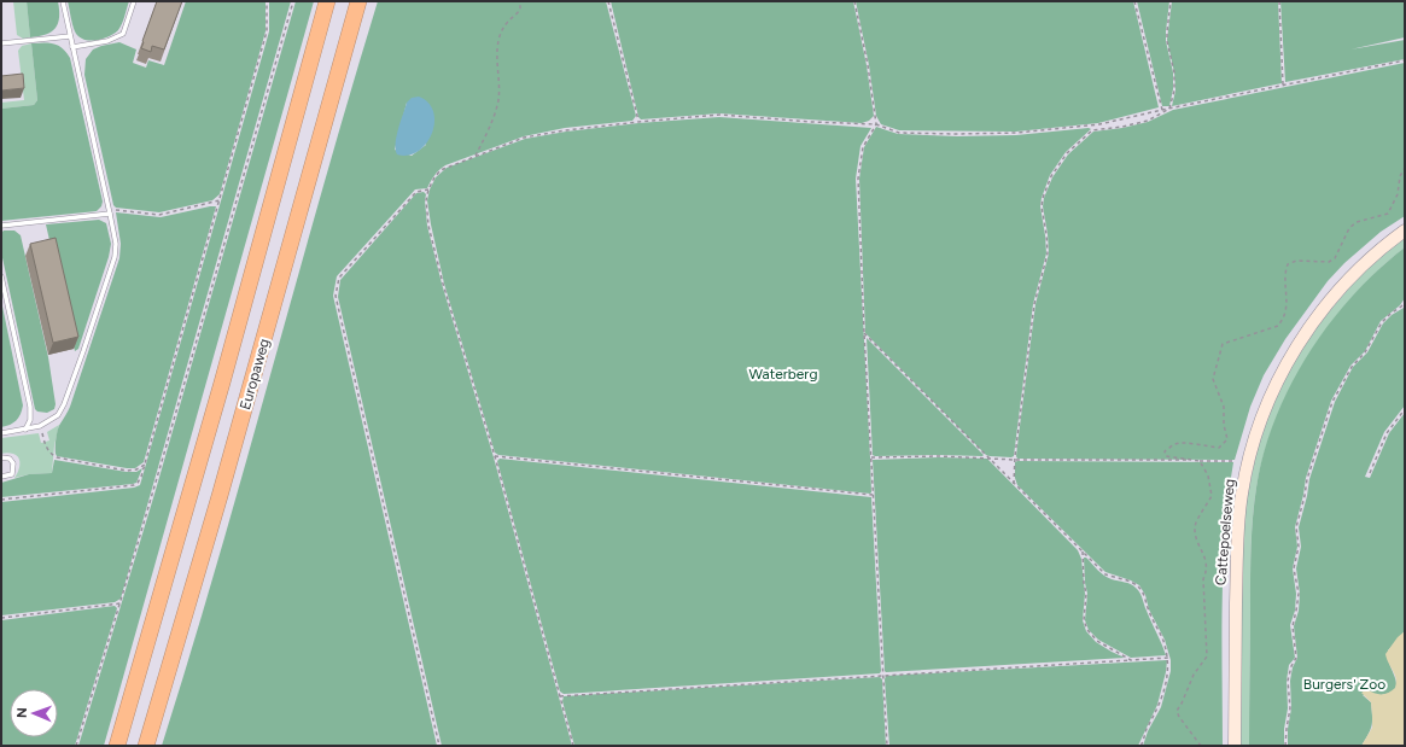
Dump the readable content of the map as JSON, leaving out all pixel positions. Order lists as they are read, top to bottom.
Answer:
{
  "streets": {
    "highway": ["Europaweg"],
    "street": ["Cattepoelseweg"]
  },
  "parks": ["Waterberg", "Burgers' Zoo"],
  "north": "left"
}
